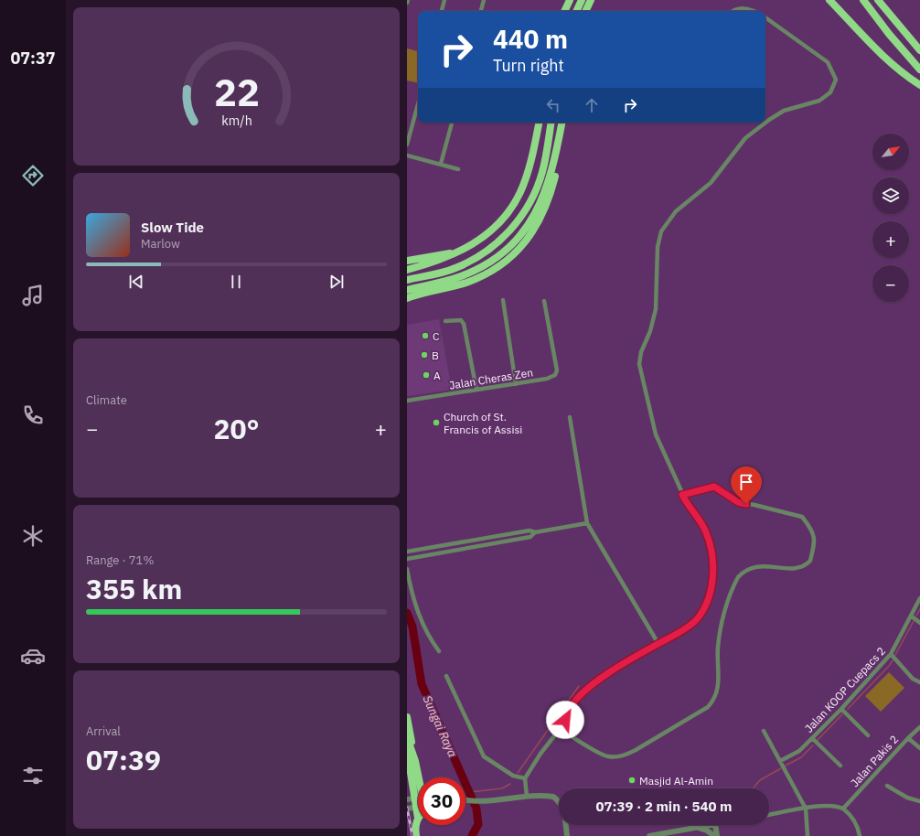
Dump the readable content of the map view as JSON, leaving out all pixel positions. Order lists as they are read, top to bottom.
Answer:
{
  "streets": {
    "street": ["Jalan Cheras Zen", "Jalan KOOP Cuepacs 2", "Jalan Pakis 2"]
  },
  "water": ["Sungai Raya"],
  "places": [
    "C",
    "B",
    "A",
    "Church of St. Francis of Assisi",
    "Masjid Al-Amin"
  ],
  "north": "top right",
  "page": {
    "tabs": "07:37",
    "turn": ["440 m", "Turn right"],
    "map_buttons": ["+", "−"],
    "song": ["Slow Tide", "Marlow"],
    "tile": [
      "Climate",
      ["Range · 71%", "355 km"],
      ["Arrival", "07:39"]
    ],
    "heat": ["−", "20°", "+"],
    "limit": "30",
    "trip": "07:39 · 2 min · 540 m",
    "gauge": ["22", "km/h"]
  }
}
